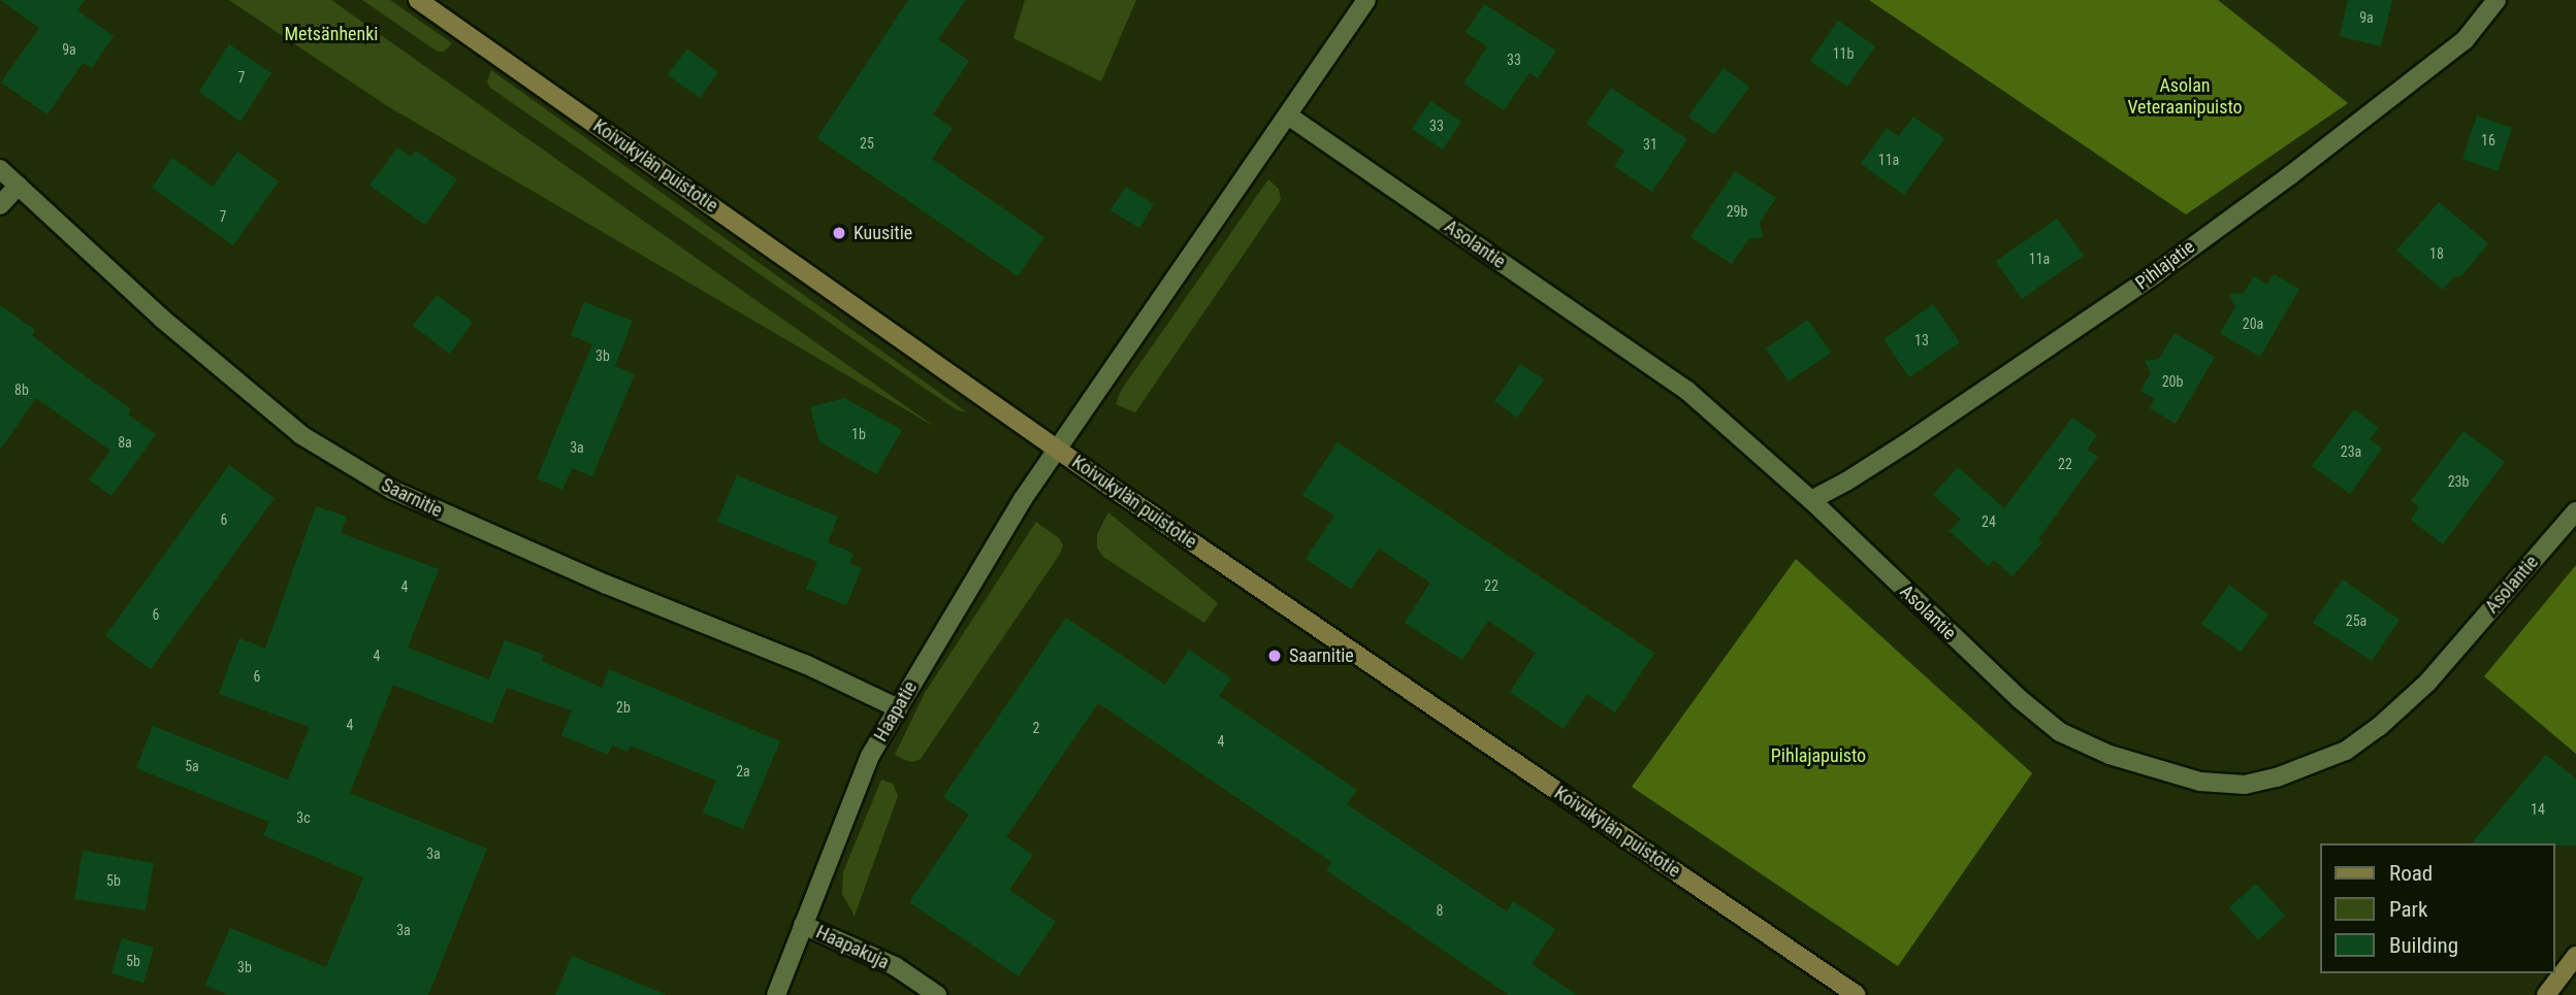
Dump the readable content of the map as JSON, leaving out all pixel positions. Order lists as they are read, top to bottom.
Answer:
{
  "streets": {
    "street": [
      "Koivukylän puistotie",
      "Asolantie",
      "Pihlajatie",
      "Saarnitie",
      "Haapatie",
      "Haapakuja"
    ]
  },
  "crossings": [
    ["Koivukylän puistotie", "Haapatie"],
    ["Asolantie", "Pihlajatie"],
    ["Saarnitie", "Haapatie"],
    ["Haapatie", "Haapakuja"]
  ],
  "parks": ["Metsänhenki", "Asolan Veteraanipuisto", "Pihlajapuisto"],
  "places": ["Kuusitie", "Saarnitie"],
  "house_numbers": [
    "9a",
    "9a",
    "11b",
    "33",
    "7",
    "33",
    "16",
    "25",
    "31",
    "11a",
    "29b",
    "7",
    "18",
    "11a",
    "20a",
    "13",
    "3b",
    "20b",
    "8b",
    "1b",
    "8a",
    "3a",
    "23a",
    "22",
    "23b",
    "6",
    "24",
    "22",
    "4",
    "6",
    "25a",
    "4",
    "6",
    "2b",
    "4",
    "2",
    "4",
    "5a",
    "2a",
    "14",
    "3c",
    "3a",
    "5b",
    "8",
    "3a",
    "5b",
    "3b"
  ],
  "legend": ["Road", "Park", "Building"]
}
